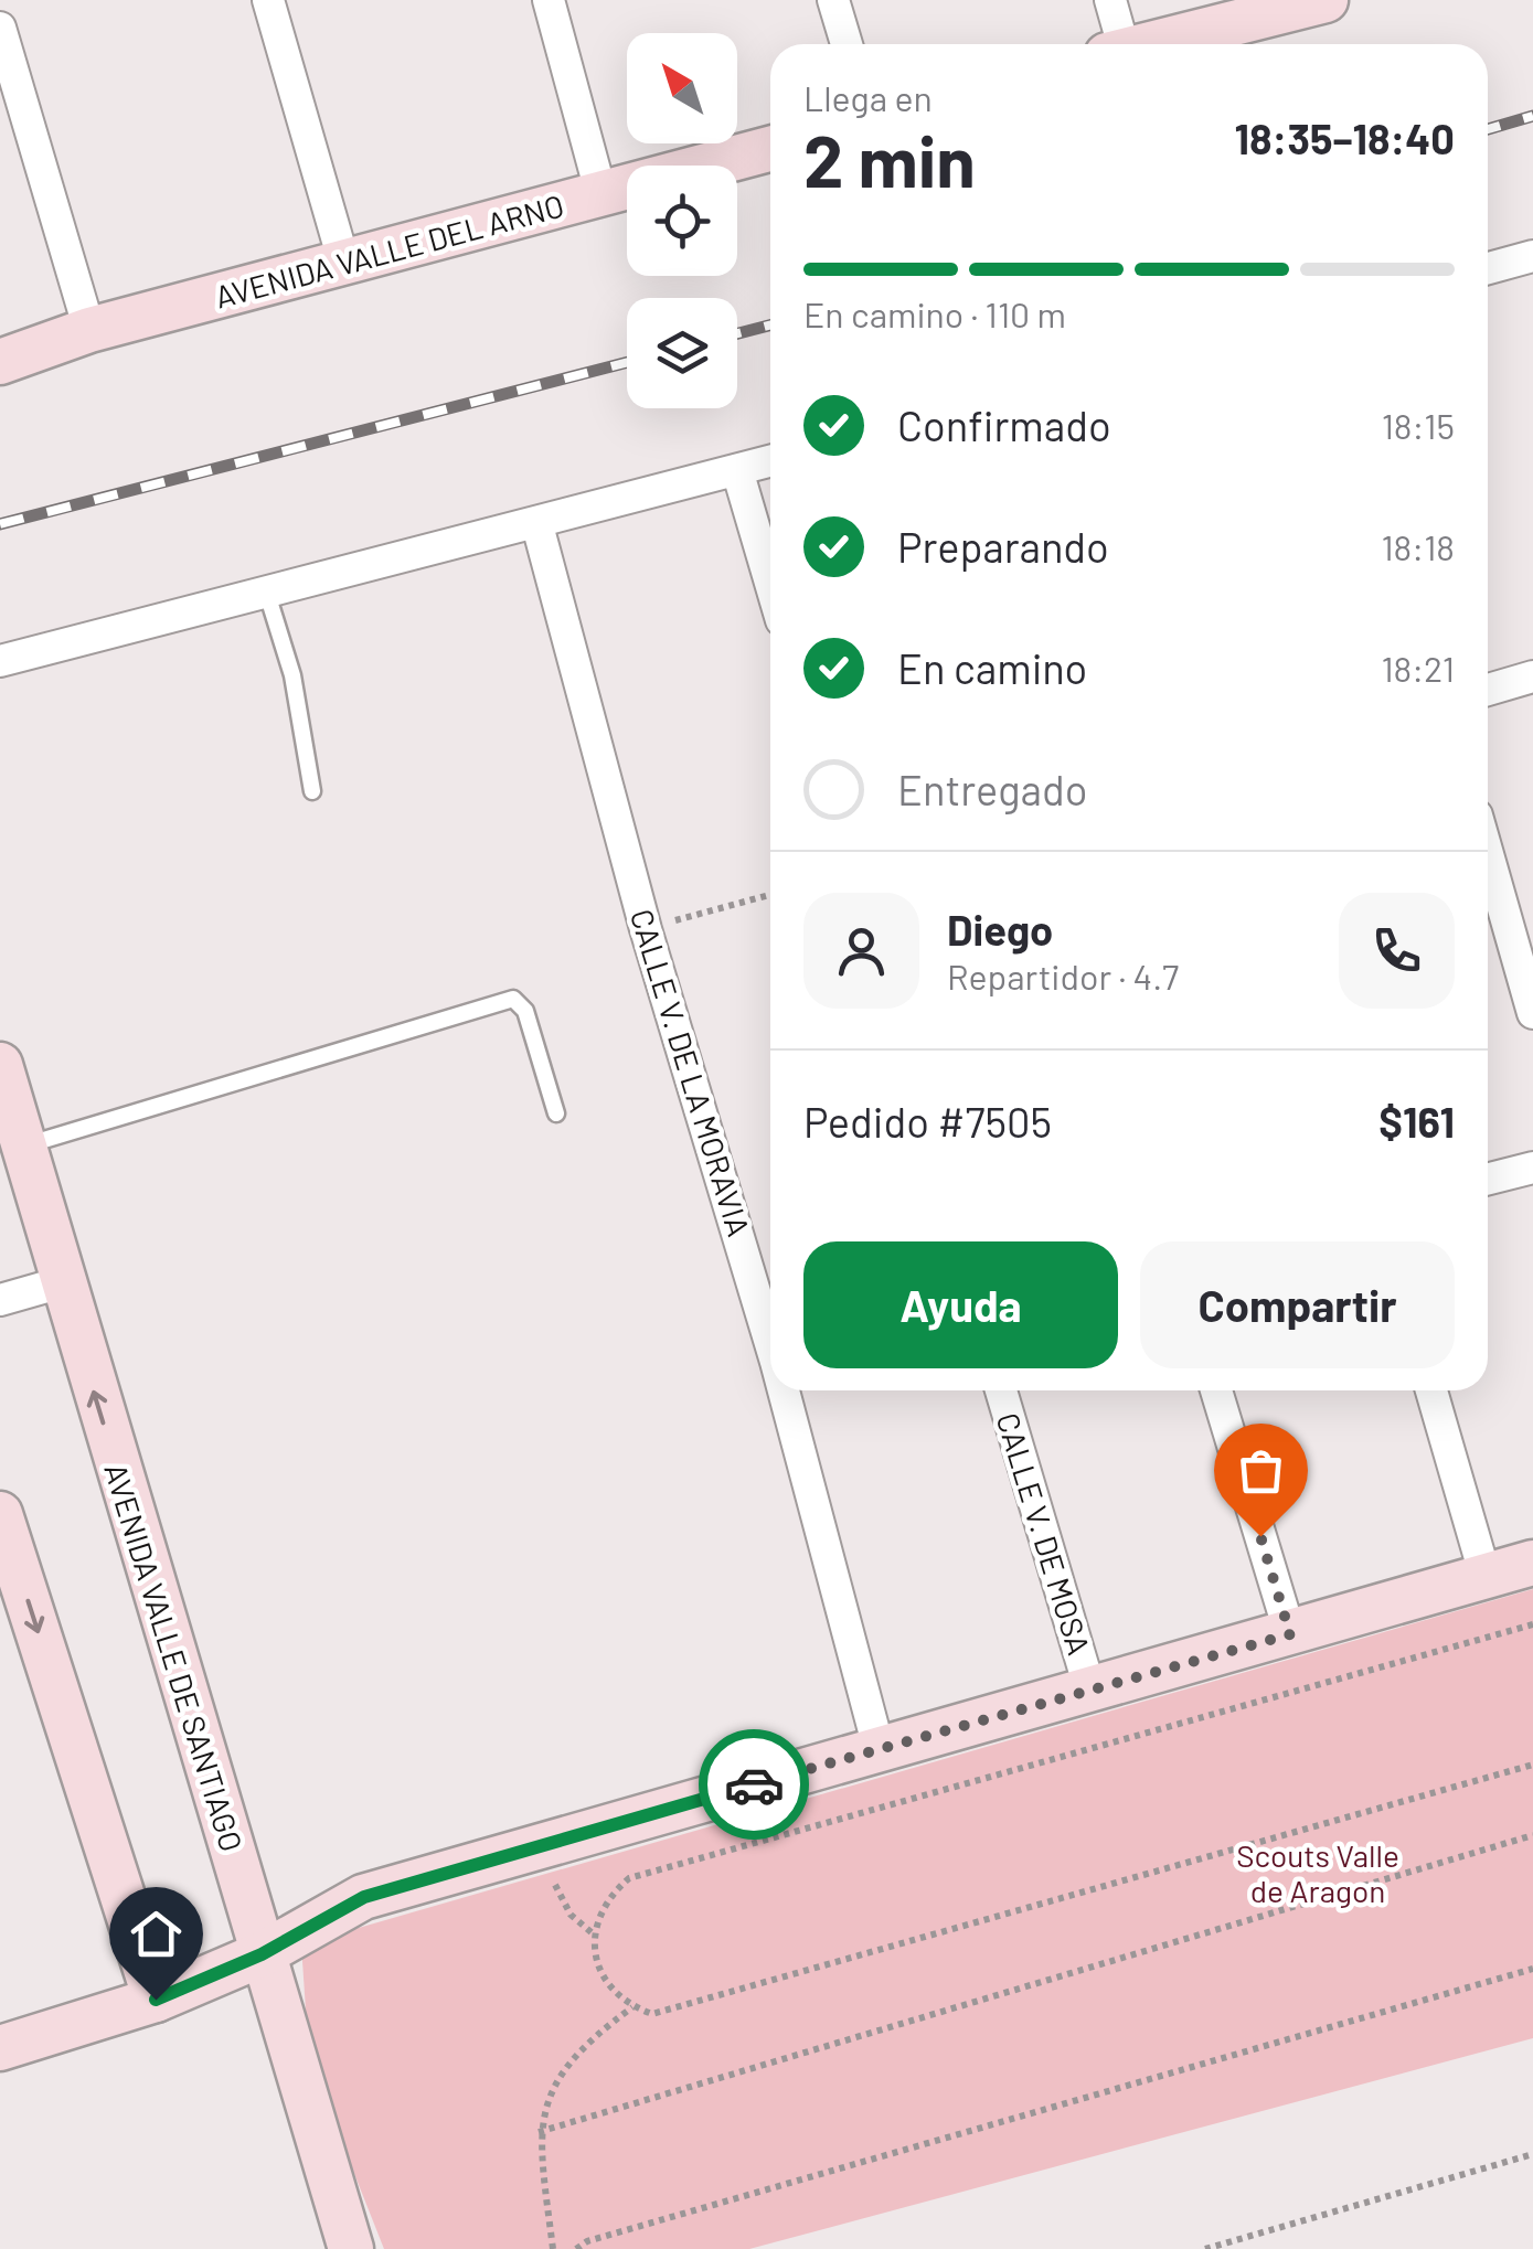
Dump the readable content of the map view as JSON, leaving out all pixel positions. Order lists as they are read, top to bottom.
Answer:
{
  "streets": {
    "street": [
      "AVENIDA VALLE DEL ARNO",
      "CALLE V. DE LA MORAVIA",
      "CALLE V. DE MOSA",
      "AVENIDA VALLE DE SANTIAGO"
    ]
  },
  "parks": ["Scouts Valle de Aragon"],
  "north": "top left",
  "page": {
    "heading": ["2 min", "Llega en", "18:35–18:40"],
    "panel": [
      "Diego",
      "Repartidor · 4.7",
      "Pedido #7505",
      "$161"
    ],
    "bar": "En camino · 110 m",
    "list": [
      ["Confirmado", "18:15"],
      ["Preparando", "18:18"],
      ["En camino", "18:21"],
      "Entregado"
    ],
    "buttons": ["Ayuda", "Compartir"]
  }
}
